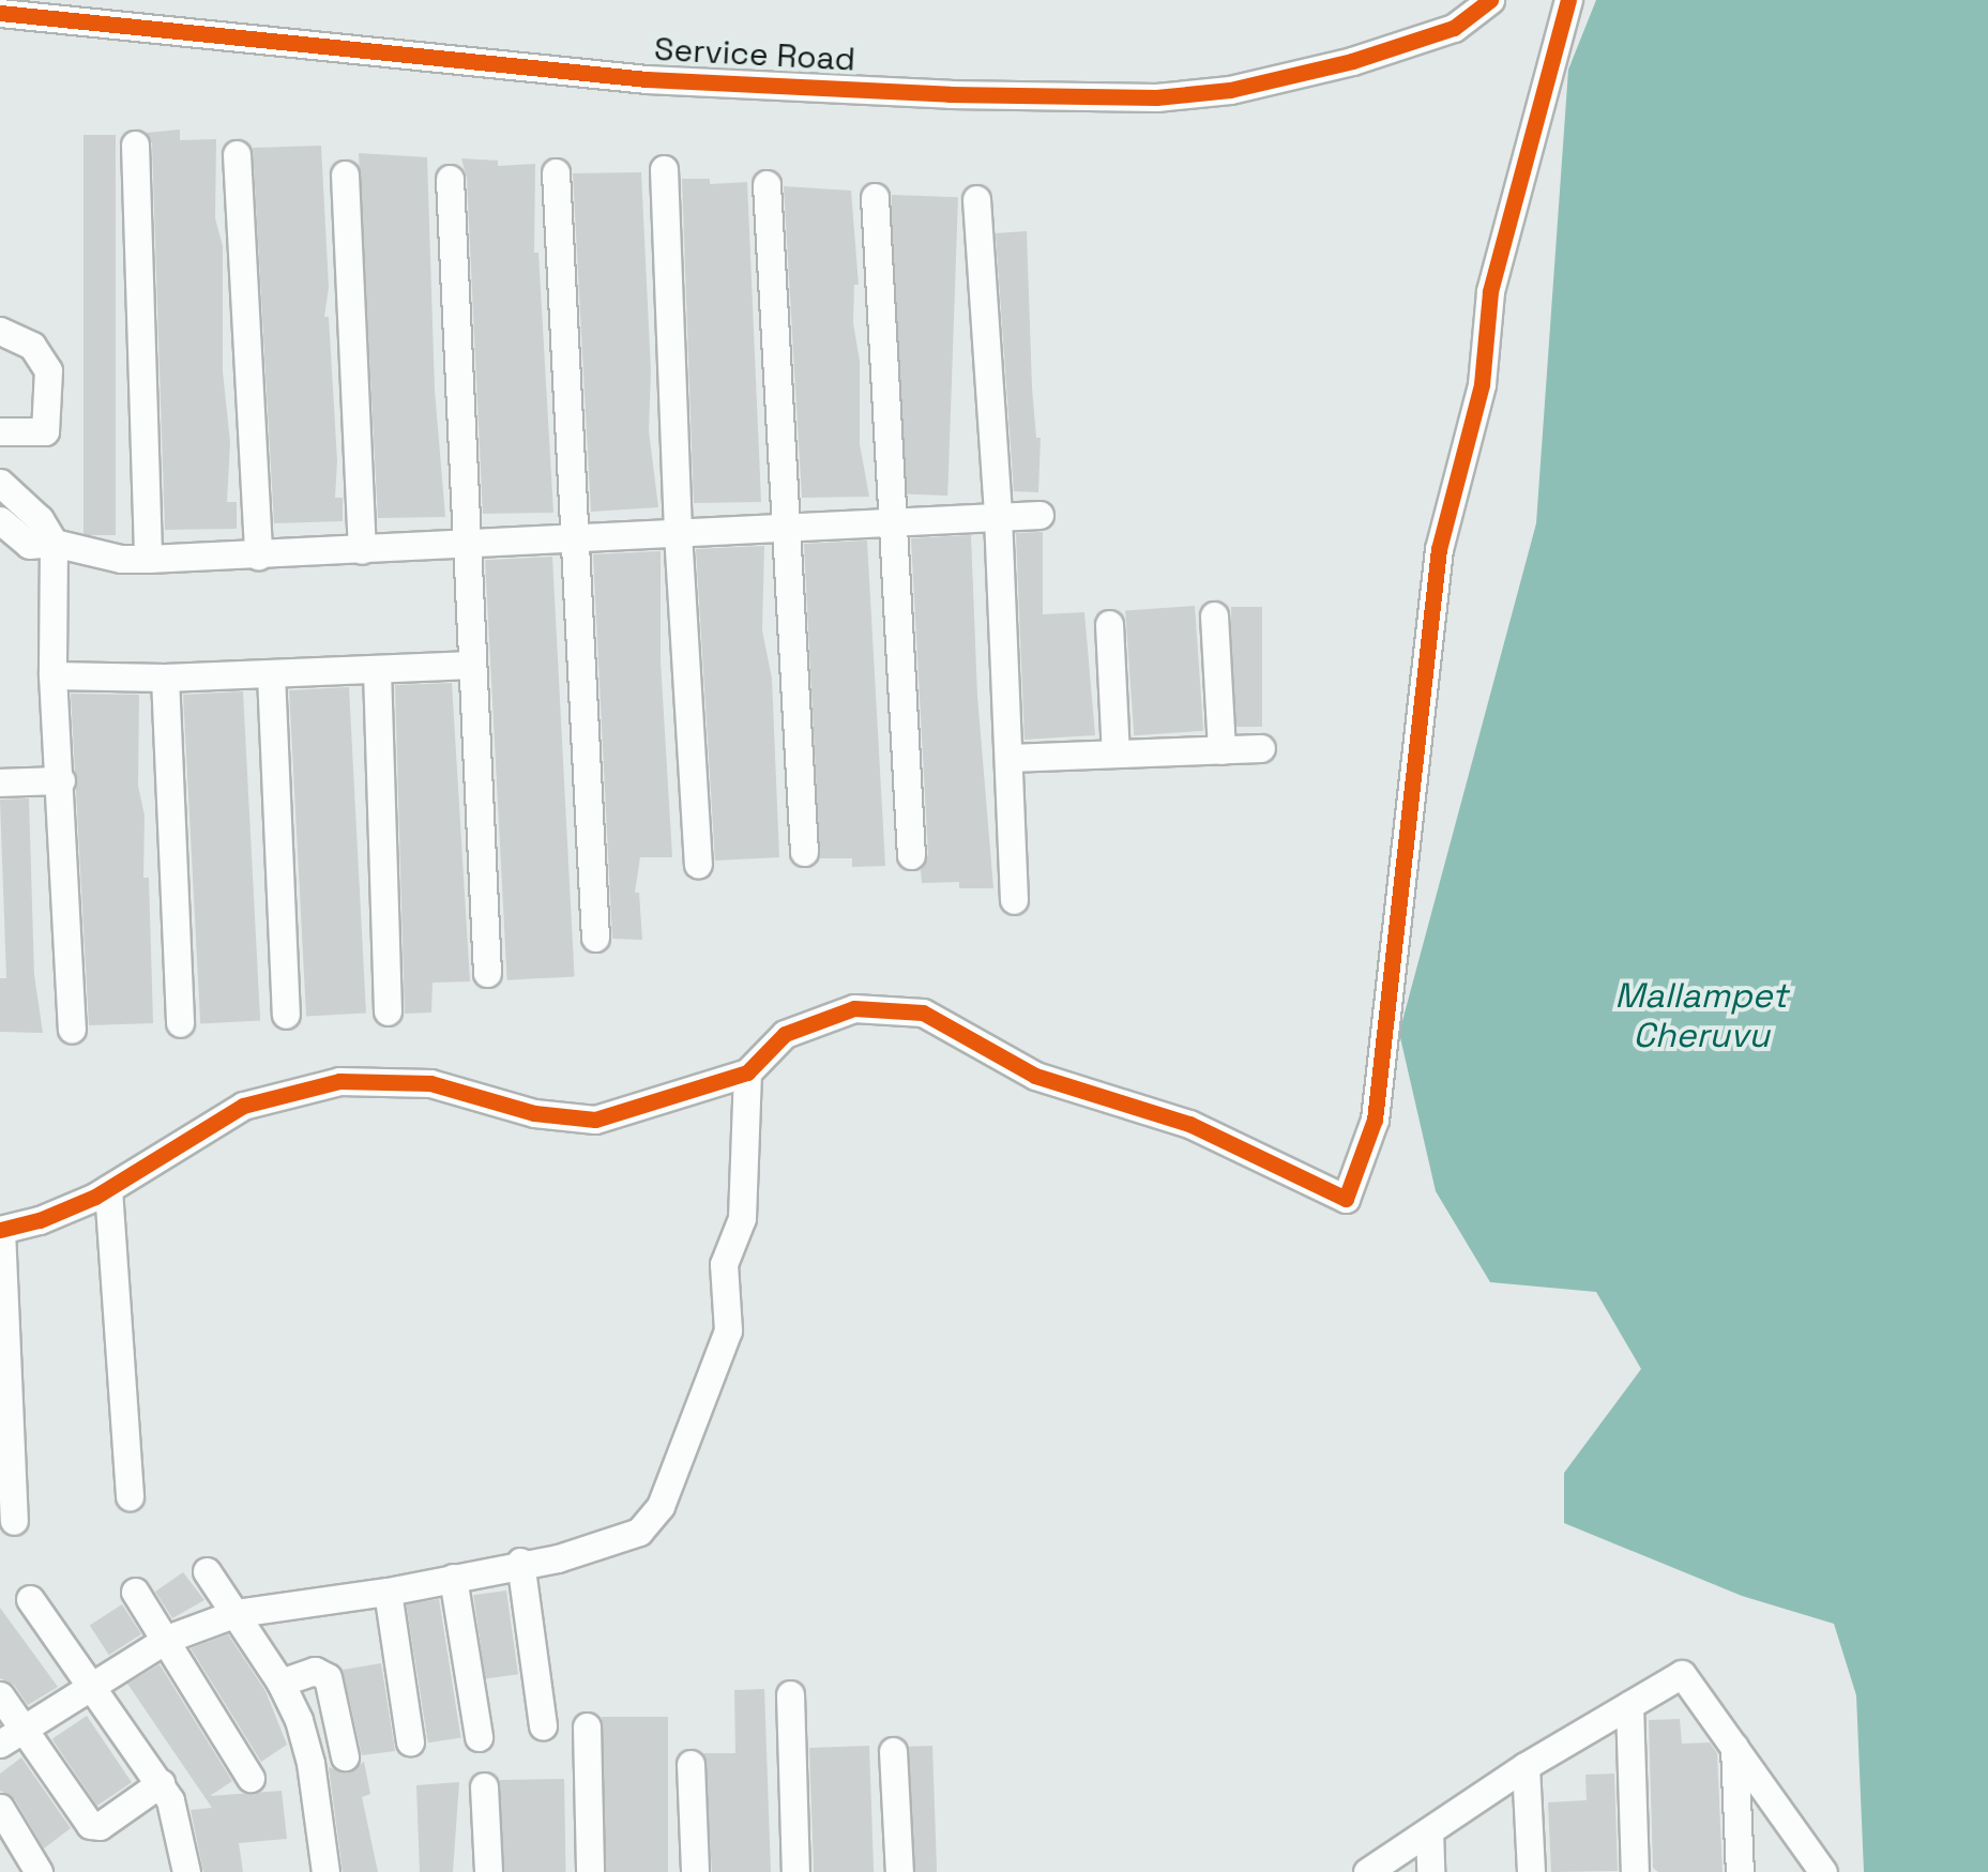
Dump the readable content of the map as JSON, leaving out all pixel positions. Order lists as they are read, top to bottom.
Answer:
{
  "streets": {
    "street": ["Service Road"]
  },
  "water": ["Mallampet Cheruvu"]
}
